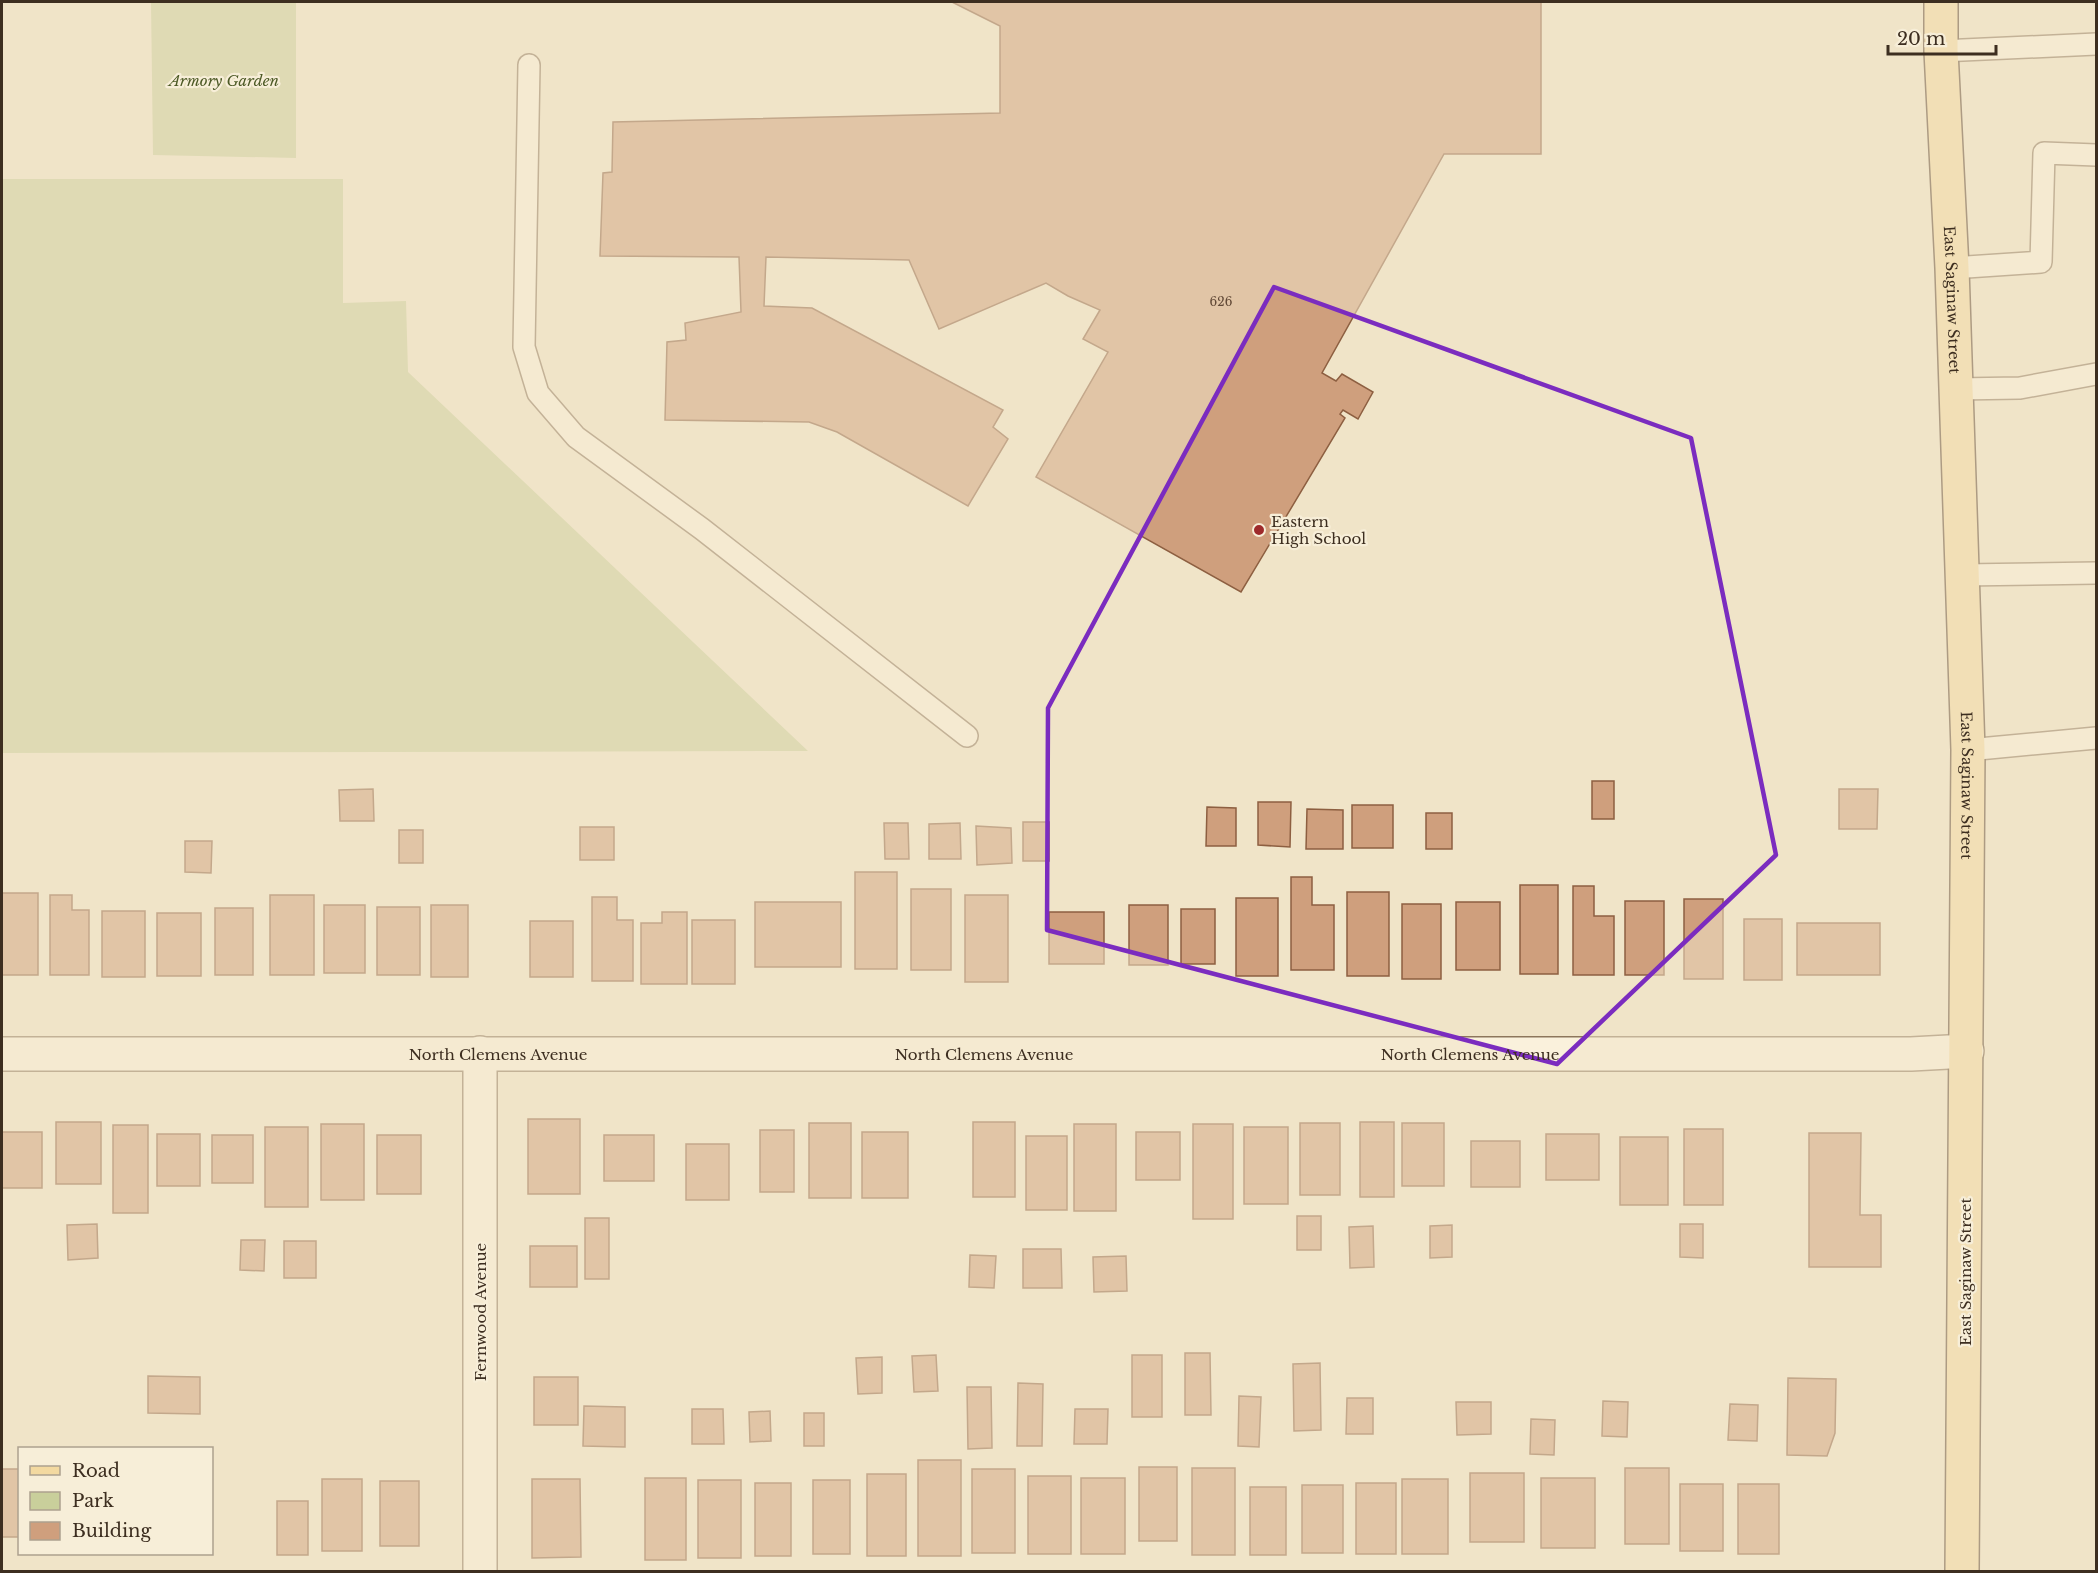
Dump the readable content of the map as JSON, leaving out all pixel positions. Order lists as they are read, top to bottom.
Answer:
{
  "streets": {
    "main road": ["East Saginaw Street"],
    "street": ["North Clemens Avenue", "Fernwood Avenue"]
  },
  "crossings": [
    ["East Saginaw Street", "North Clemens Avenue"],
    ["North Clemens Avenue", "Fernwood Avenue"]
  ],
  "parks": ["Armory Garden"],
  "places": ["Eastern High School"],
  "house_numbers": ["626"],
  "legend": ["Road", "Park", "Building"],
  "scale_bar": "20 m"
}
